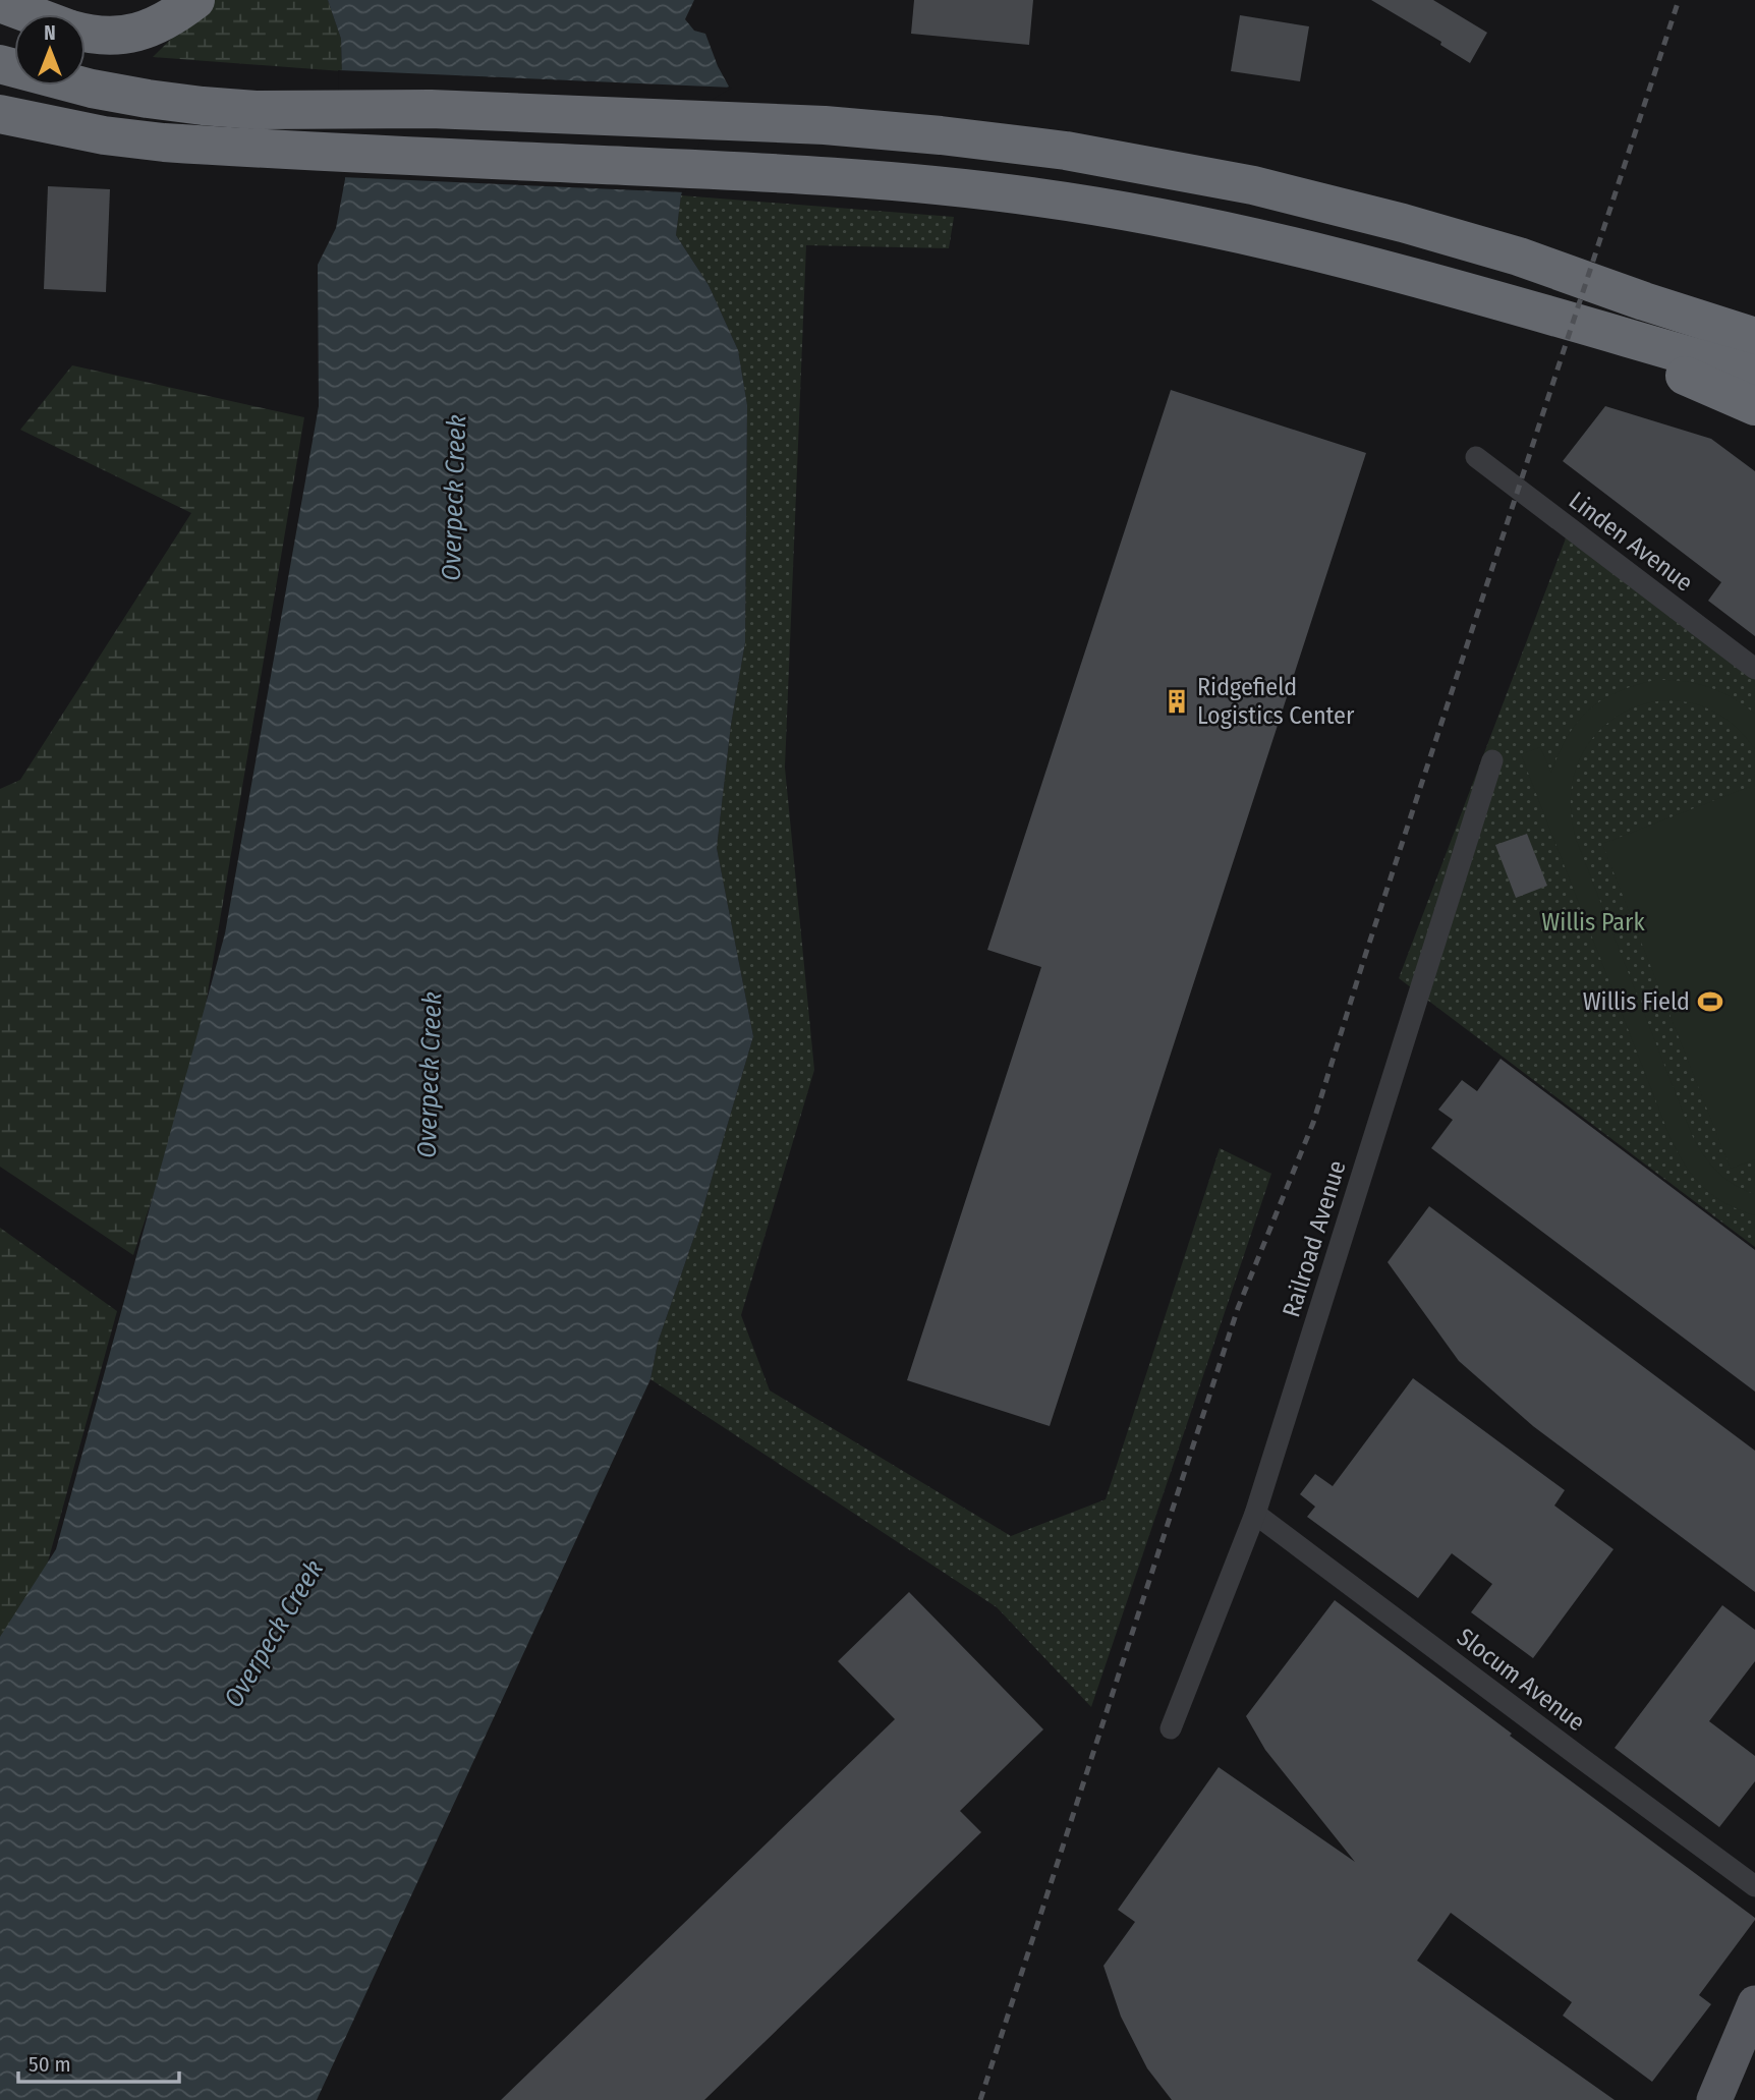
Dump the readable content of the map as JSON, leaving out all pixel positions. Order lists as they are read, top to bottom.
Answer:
{
  "streets": {
    "street": ["Linden Avenue", "Railroad Avenue", "Slocum Avenue"]
  },
  "crossings": [
    ["Railroad Avenue", "Slocum Avenue"]
  ],
  "water": ["Overpeck Creek"],
  "parks": ["Willis Park"],
  "places": {
    "building": ["Ridgefield Logistics Center"],
    "sports": ["Willis Field"]
  },
  "scale_bar": "50 m",
  "north": "top"
}
